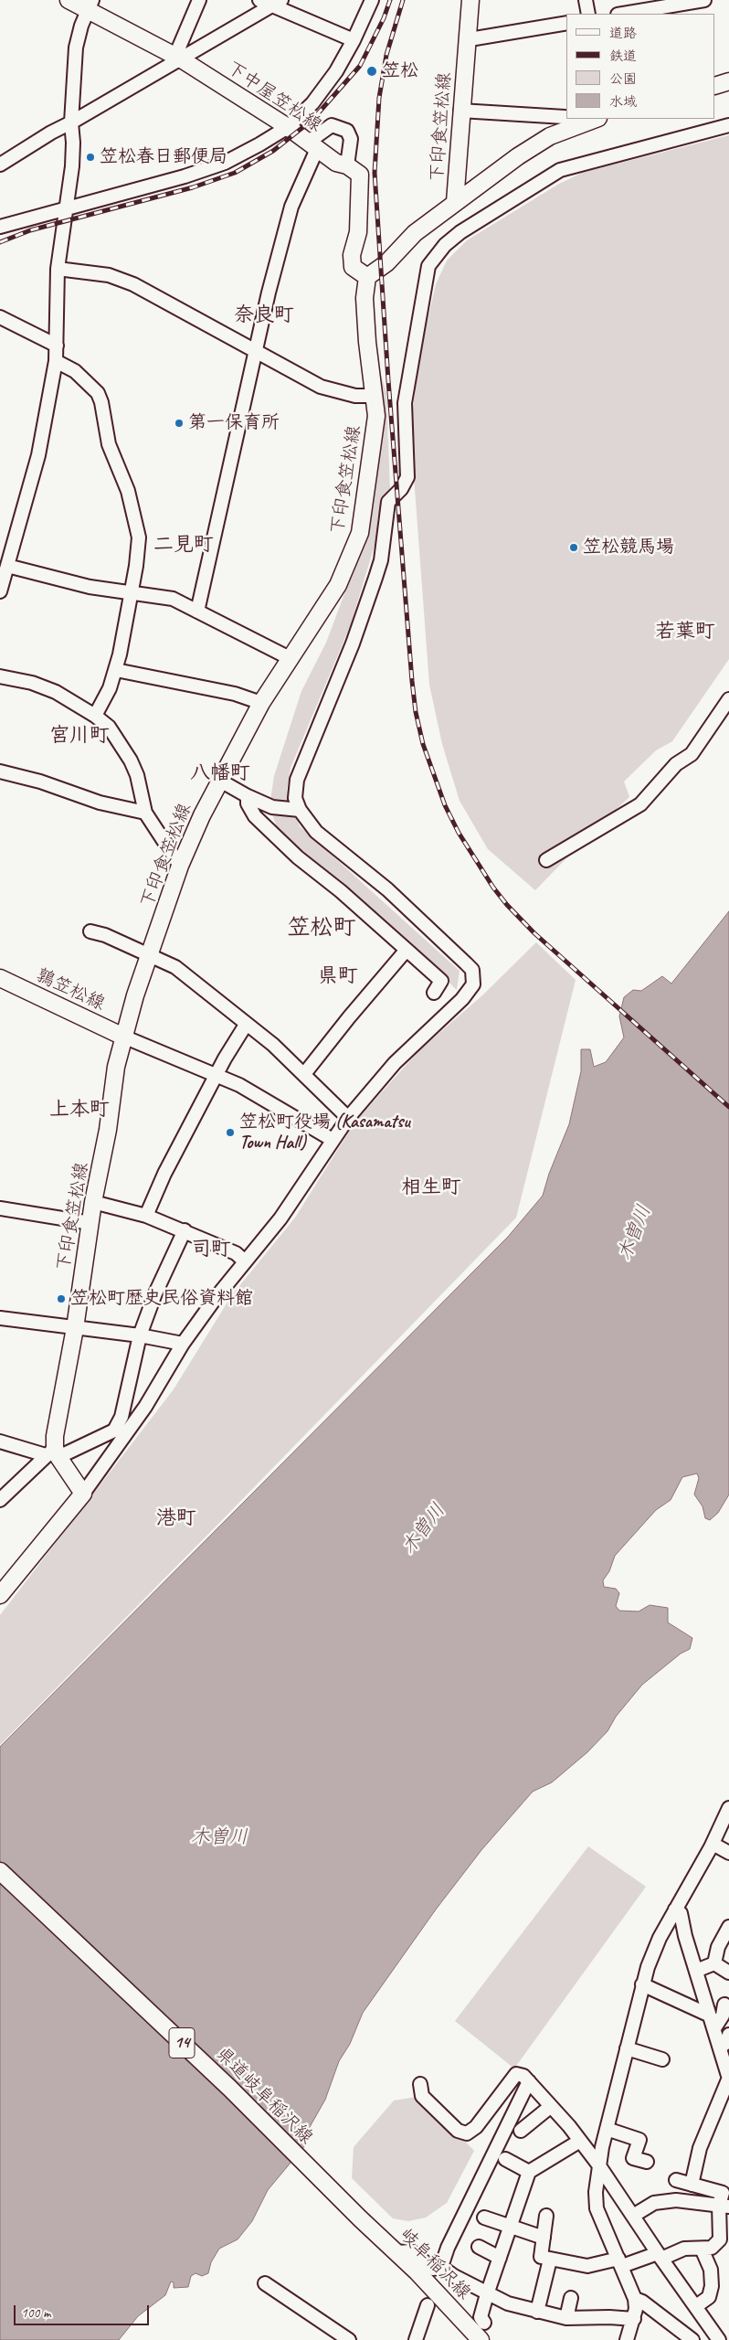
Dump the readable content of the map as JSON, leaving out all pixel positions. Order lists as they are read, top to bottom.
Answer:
{
  "streets": {
    "main road": [
      "下中屋笠松線",
      "下印食笠松線",
      "鶉笠松線",
      "14",
      "県道岐阜稲沢線",
      "岐阜稲沢線"
    ]
  },
  "crossings": [
    ["下中屋笠松線", "下印食笠松線"],
    ["下印食笠松線", "鶉笠松線"],
    ["県道岐阜稲沢線", "岐阜稲沢線"]
  ],
  "districts": [
    "奈良町",
    "二見町",
    "若葉町",
    "宮川町",
    "八幡町",
    "笠松町",
    "県町",
    "上本町",
    "相生町",
    "司町",
    "港町"
  ],
  "water": ["木曽川"],
  "places": [
    "笠松",
    "笠松春日郵便局",
    "第一保育所",
    "笠松競馬場",
    "笠松町役場 (Kasamatsu Town Hall)",
    "笠松町歴史民俗資料館"
  ],
  "legend": [
    "道路",
    "鉄道",
    "公園",
    "水域"
  ],
  "scale_bar": "100 m"
}
